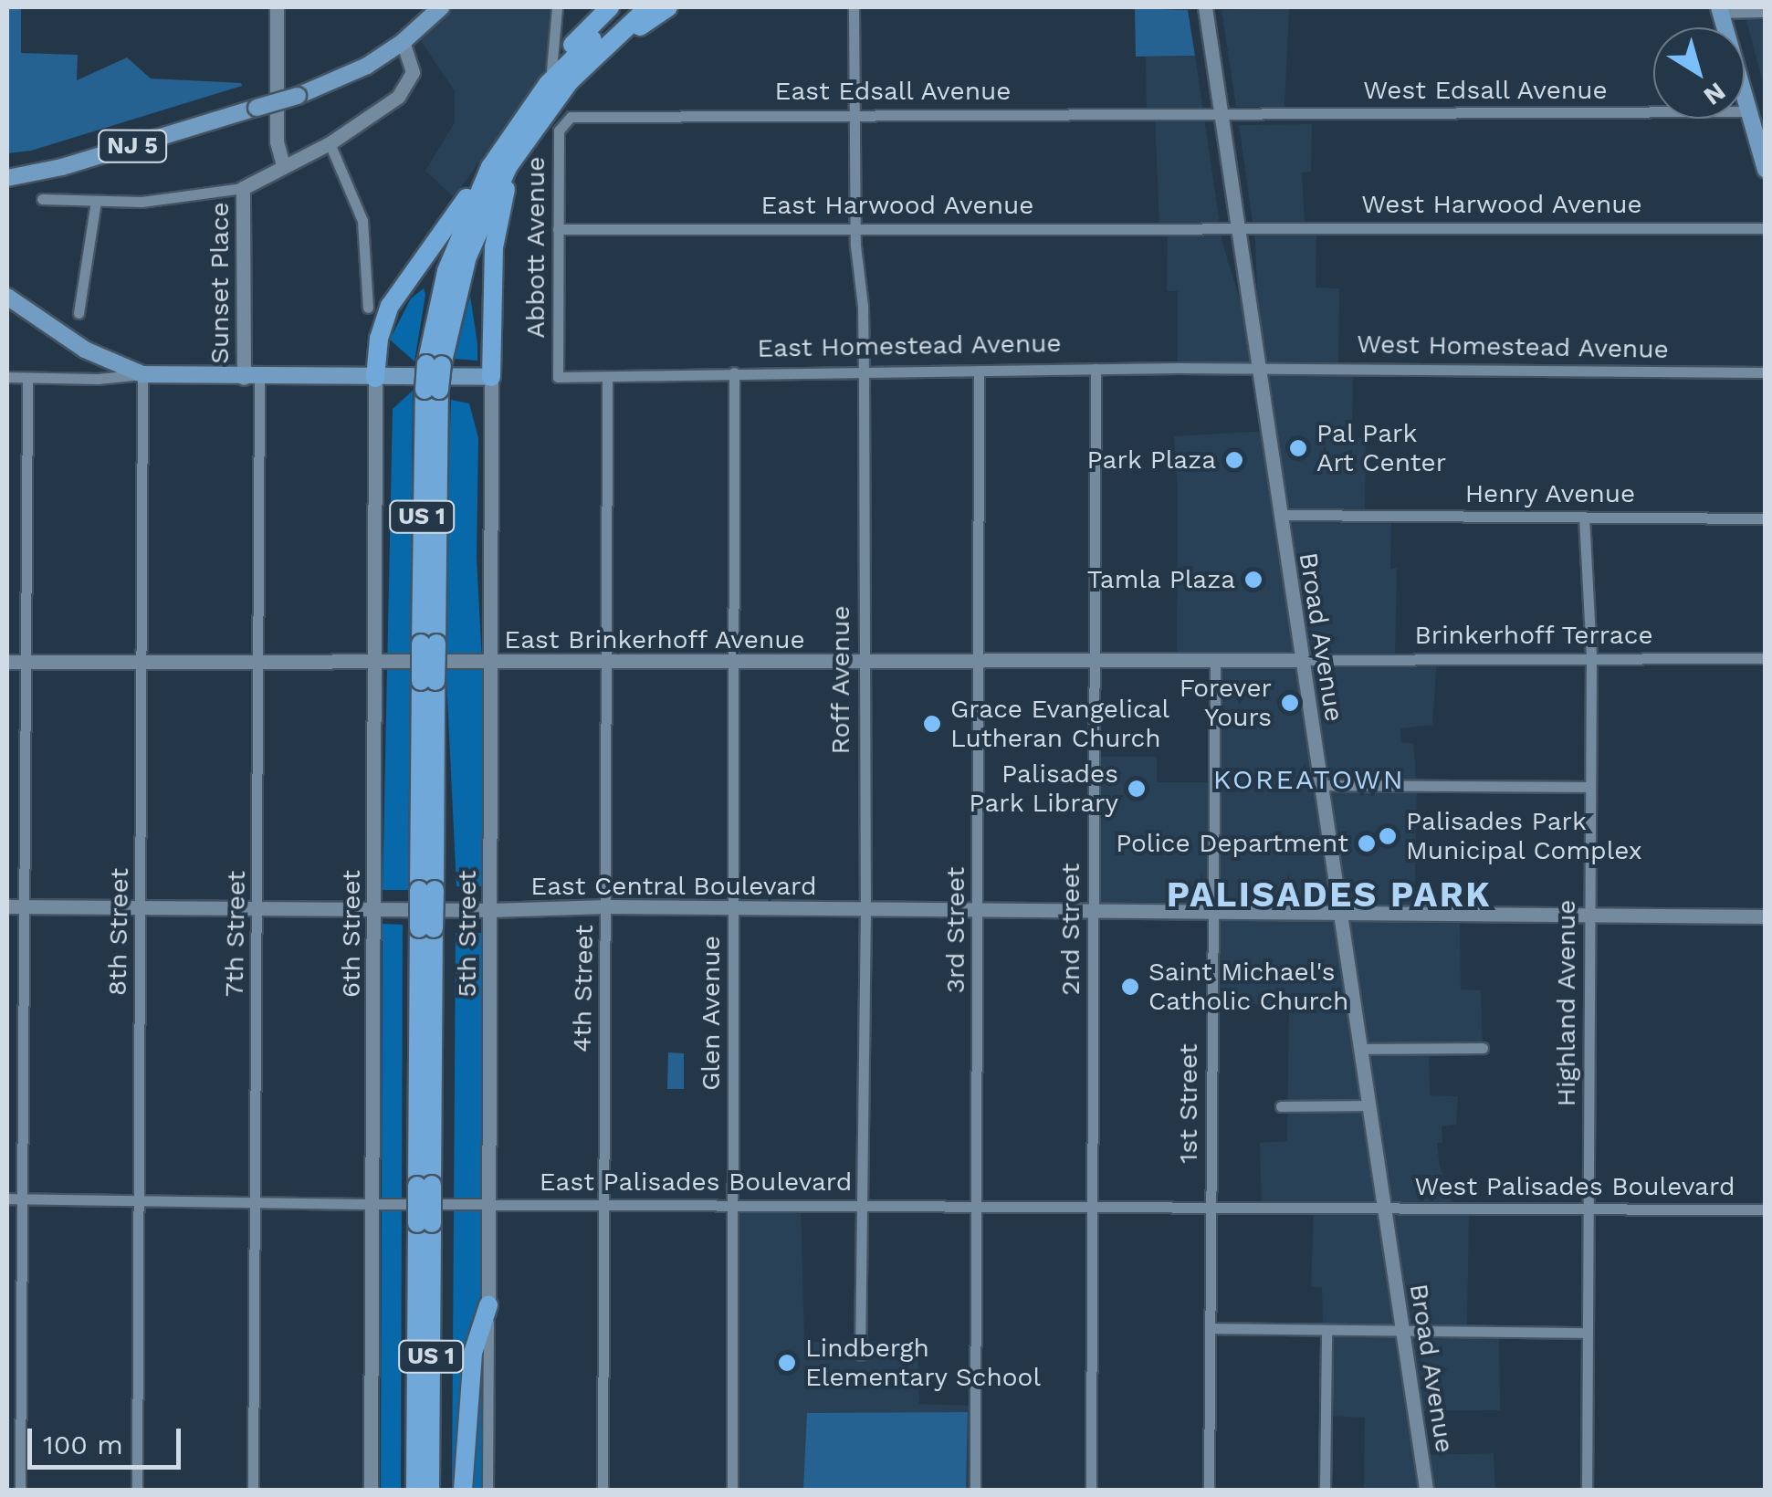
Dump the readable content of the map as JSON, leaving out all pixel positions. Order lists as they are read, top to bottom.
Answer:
{
  "streets": {
    "highway": ["US 1"],
    "main road": [
      "NJ 5",
      "Sunset Place",
      "Broad Avenue",
      "East Brinkerhoff Avenue",
      "East Central Boulevard",
      "6th Street",
      "5th Street"
    ],
    "street": [
      "West Edsall Avenue",
      "East Edsall Avenue",
      "West Harwood Avenue",
      "East Harwood Avenue",
      "Abbott Avenue",
      "East Homestead Avenue",
      "West Homestead Avenue",
      "Henry Avenue",
      "Brinkerhoff Terrace",
      "Roff Avenue",
      "2nd Street",
      "3rd Street",
      "8th Street",
      "7th Street",
      "4th Street",
      "Highland Avenue",
      "Glen Avenue",
      "1st Street",
      "East Palisades Boulevard",
      "West Palisades Boulevard"
    ]
  },
  "crossings": [
    ["West Edsall Avenue", "East Edsall Avenue"],
    ["West Edsall Avenue", "Broad Avenue"],
    ["East Edsall Avenue", "Abbott Avenue"],
    ["East Edsall Avenue", "Broad Avenue"],
    ["East Edsall Avenue", "Roff Avenue"],
    ["West Harwood Avenue", "East Harwood Avenue"],
    ["West Harwood Avenue", "Broad Avenue"],
    ["East Harwood Avenue", "Abbott Avenue"],
    ["East Harwood Avenue", "Broad Avenue"],
    ["East Harwood Avenue", "Roff Avenue"],
    ["Abbott Avenue", "East Homestead Avenue"],
    ["Sunset Place", "7th Street"],
    ["East Homestead Avenue", "West Homestead Avenue"],
    ["East Homestead Avenue", "Broad Avenue"],
    ["East Homestead Avenue", "Roff Avenue"],
    ["East Homestead Avenue", "2nd Street"],
    ["East Homestead Avenue", "3rd Street"],
    ["East Homestead Avenue", "4th Street"],
    ["East Homestead Avenue", "Glen Avenue"],
    ["West Homestead Avenue", "Broad Avenue"],
    ["Henry Avenue", "Broad Avenue"],
    ["Henry Avenue", "Highland Avenue"],
    ["Brinkerhoff Terrace", "Broad Avenue"],
    ["Brinkerhoff Terrace", "East Brinkerhoff Avenue"],
    ["Brinkerhoff Terrace", "Highland Avenue"],
    ["Broad Avenue", "East Brinkerhoff Avenue"],
    ["Broad Avenue", "East Central Boulevard"],
    ["Broad Avenue", "East Palisades Boulevard"],
    ["Broad Avenue", "West Palisades Boulevard"],
    ["East Brinkerhoff Avenue", "Roff Avenue"],
    ["East Brinkerhoff Avenue", "2nd Street"],
    ["East Brinkerhoff Avenue", "3rd Street"],
    ["East Brinkerhoff Avenue", "8th Street"],
    ["East Brinkerhoff Avenue", "7th Street"],
    ["East Brinkerhoff Avenue", "6th Street"],
    ["East Brinkerhoff Avenue", "5th Street"],
    ["East Brinkerhoff Avenue", "4th Street"],
    ["East Brinkerhoff Avenue", "Glen Avenue"],
    ["East Brinkerhoff Avenue", "1st Street"],
    ["Roff Avenue", "East Central Boulevard"],
    ["Roff Avenue", "East Palisades Boulevard"],
    ["East Central Boulevard", "2nd Street"],
    ["East Central Boulevard", "3rd Street"],
    ["East Central Boulevard", "8th Street"],
    ["East Central Boulevard", "7th Street"],
    ["East Central Boulevard", "6th Street"],
    ["East Central Boulevard", "5th Street"],
    ["East Central Boulevard", "4th Street"],
    ["East Central Boulevard", "Highland Avenue"],
    ["East Central Boulevard", "Glen Avenue"],
    ["East Central Boulevard", "1st Street"],
    ["2nd Street", "East Palisades Boulevard"],
    ["3rd Street", "East Palisades Boulevard"],
    ["8th Street", "East Palisades Boulevard"],
    ["7th Street", "East Palisades Boulevard"],
    ["6th Street", "East Palisades Boulevard"],
    ["5th Street", "East Palisades Boulevard"],
    ["4th Street", "East Palisades Boulevard"],
    ["Highland Avenue", "West Palisades Boulevard"],
    ["Glen Avenue", "East Palisades Boulevard"],
    ["1st Street", "East Palisades Boulevard"],
    ["East Palisades Boulevard", "West Palisades Boulevard"]
  ],
  "districts": ["KOREATOWN", "PALISADES PARK"],
  "places": [
    "Pal Park Art Center",
    "Park Plaza",
    "Tamla Plaza",
    "Forever Yours",
    "Grace Evangelical Lutheran Church",
    "Palisades Park Library",
    "Palisades Park Municipal Complex",
    "Police Department",
    "Saint Michael's Catholic Church",
    "Lindbergh Elementary School"
  ],
  "scale_bar": "100 m",
  "north": "bottom right"
}
